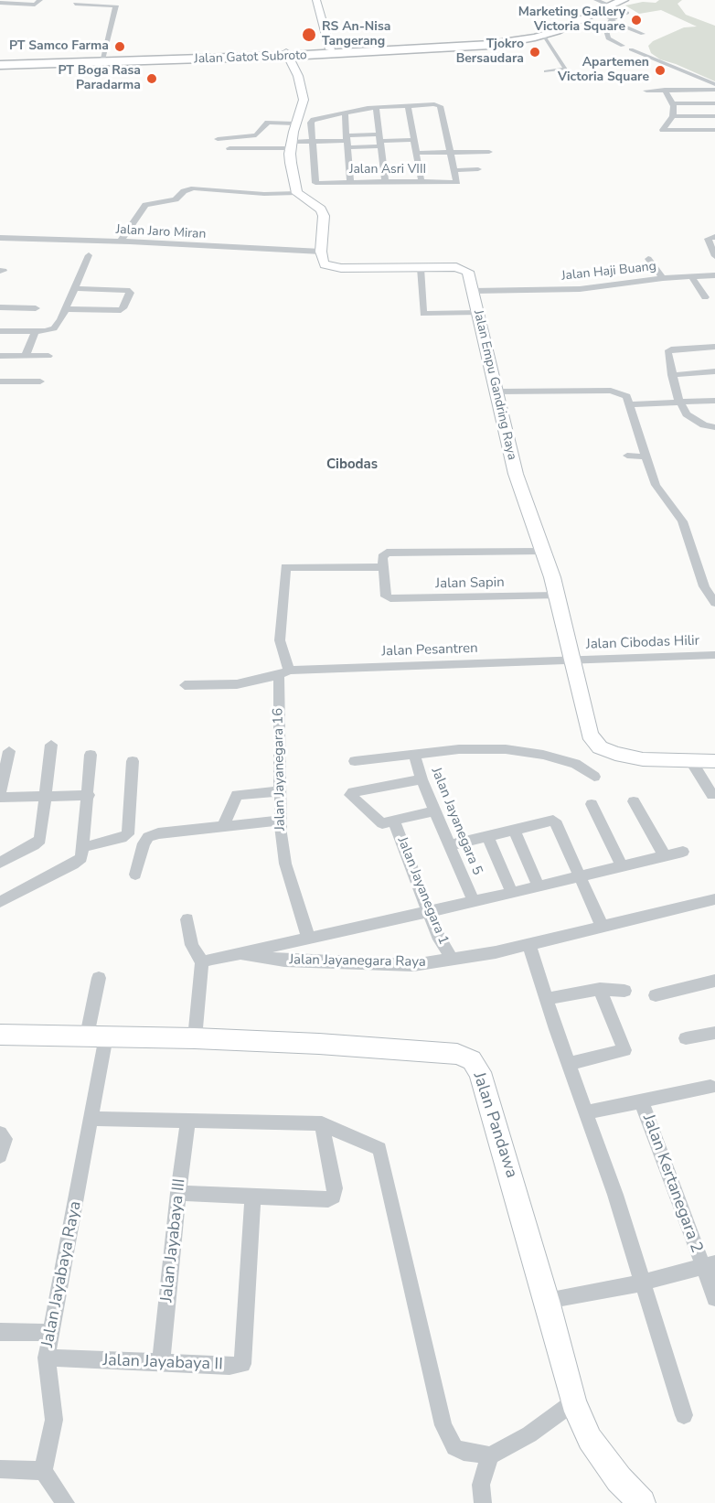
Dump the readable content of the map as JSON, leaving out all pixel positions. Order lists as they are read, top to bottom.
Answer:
{
  "streets": {
    "highway": ["Jalan Gatot Subroto"],
    "street": [
      "Jalan Asri VIII",
      "Jalan Jaro Miran",
      "Jalan Haji Buang",
      "Jalan Empu Gandring Raya",
      "Jalan Sapin",
      "Jalan Cibodas Hilir",
      "Jalan Pesantren",
      "Jalan Jayanegara 16",
      "Jalan Jayanegara 5",
      "Jalan Jayanegara 1",
      "Jalan Jayanegara Raya",
      "Jalan Pandawa",
      "Jalan Kertanegara 2",
      "Jalan Jayabaya III",
      "Jalan Jayabaya Raya",
      "Jalan Jayabaya II"
    ]
  },
  "crossings": [
    ["Jalan Jaro Miran", "Jalan Empu Gandring Raya"],
    ["Jalan Haji Buang", "Jalan Empu Gandring Raya"],
    ["Jalan Empu Gandring Raya", "Jalan Sapin"],
    ["Jalan Empu Gandring Raya", "Jalan Cibodas Hilir"],
    ["Jalan Empu Gandring Raya", "Jalan Pesantren"],
    ["Jalan Sapin", "Jalan Jayanegara 16"],
    ["Jalan Cibodas Hilir", "Jalan Pesantren"],
    ["Jalan Pesantren", "Jalan Jayanegara 16"],
    ["Jalan Jayanegara 1", "Jalan Jayanegara Raya"],
    ["Jalan Pandawa", "Jalan Jayabaya Raya"],
    ["Jalan Jayabaya III", "Jalan Jayabaya II"],
    ["Jalan Jayabaya Raya", "Jalan Jayabaya II"]
  ],
  "districts": ["Cibodas"],
  "places": [
    "Marketing Gallery Victoria Square",
    "RS An-Nisa Tangerang",
    "PT Samco Farma",
    "Tjokro Bersaudara",
    "Apartemen Victoria Square",
    "PT Boga Rasa Paradarma"
  ]
}
